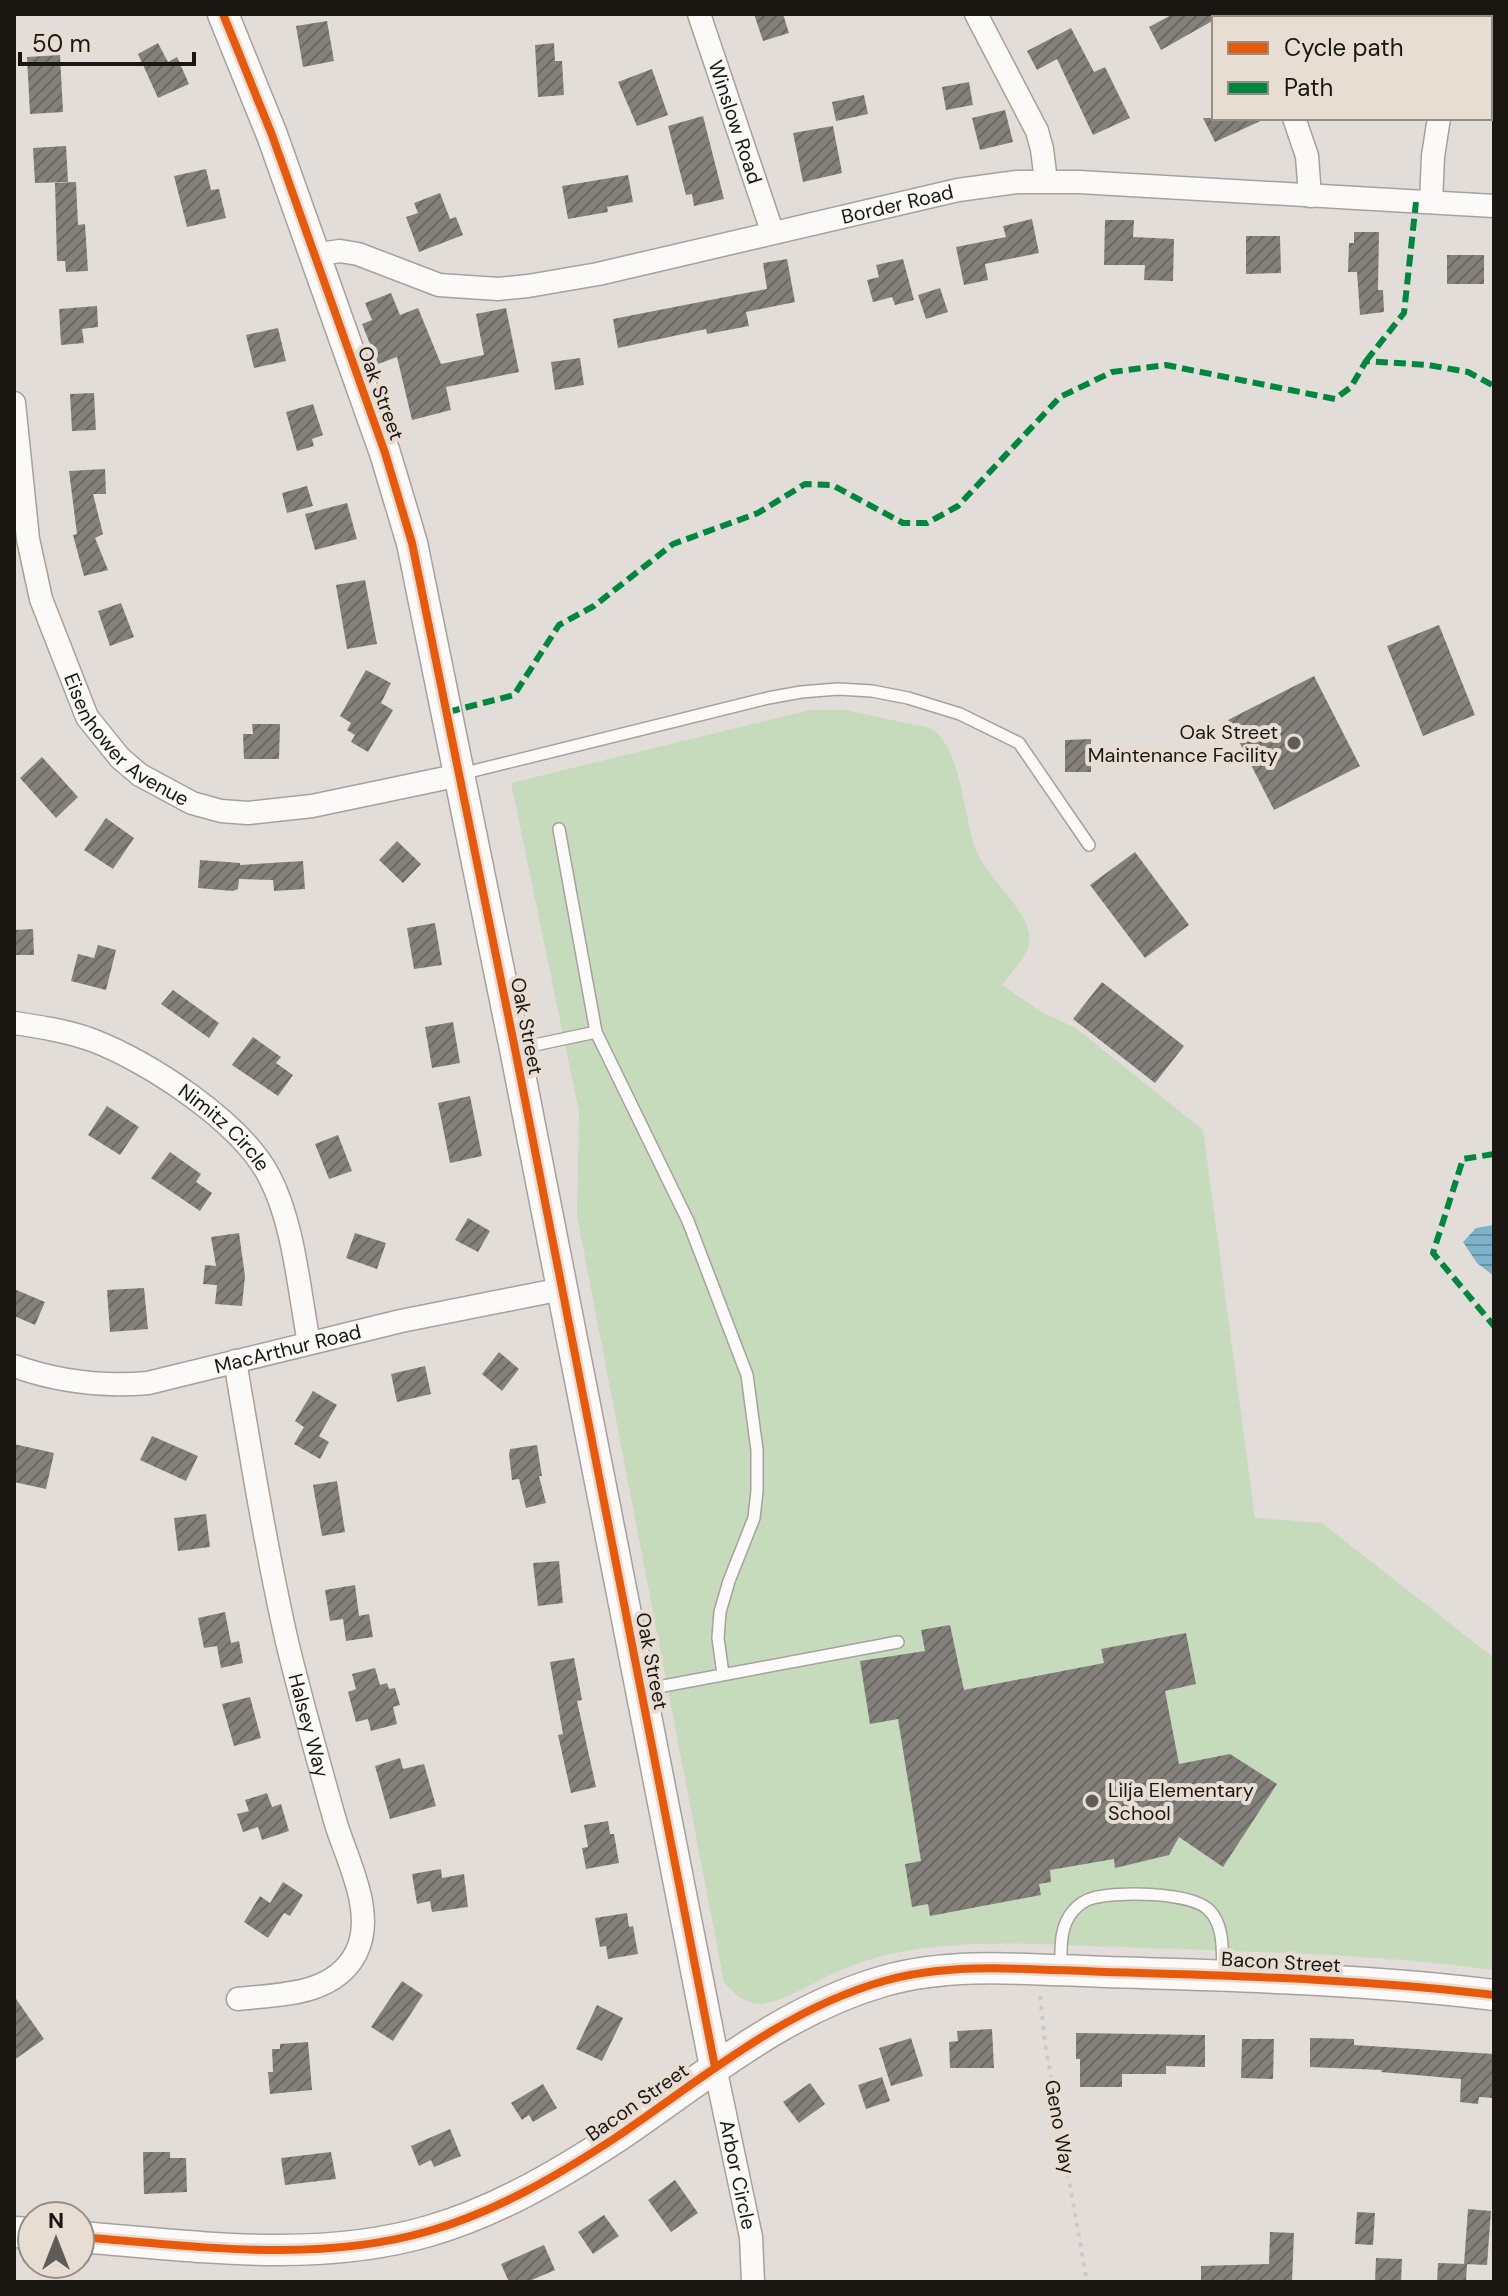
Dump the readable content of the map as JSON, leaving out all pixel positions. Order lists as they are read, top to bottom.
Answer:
{
  "streets": {
    "street": [
      "Winslow Road",
      "Border Road",
      "Oak Street",
      "Eisenhower Avenue",
      "Nimitz Circle",
      "MacArthur Road",
      "Halsey Way",
      "Bacon Street",
      "Arbor Circle"
    ],
    "path": ["Geno Way"]
  },
  "crossings": [
    ["Winslow Road", "Border Road"],
    ["Border Road", "Oak Street"],
    ["Oak Street", "Eisenhower Avenue"],
    ["Oak Street", "MacArthur Road"],
    ["Oak Street", "Bacon Street"],
    ["Oak Street", "Arbor Circle"],
    ["Nimitz Circle", "MacArthur Road"],
    ["MacArthur Road", "Halsey Way"],
    ["Bacon Street", "Geno Way"],
    ["Bacon Street", "Arbor Circle"]
  ],
  "places": ["Oak Street Maintenance Facility", "Lilja Elementary School"],
  "legend": ["Cycle path", "Path"],
  "scale_bar": "50 m",
  "north": "top"
}
